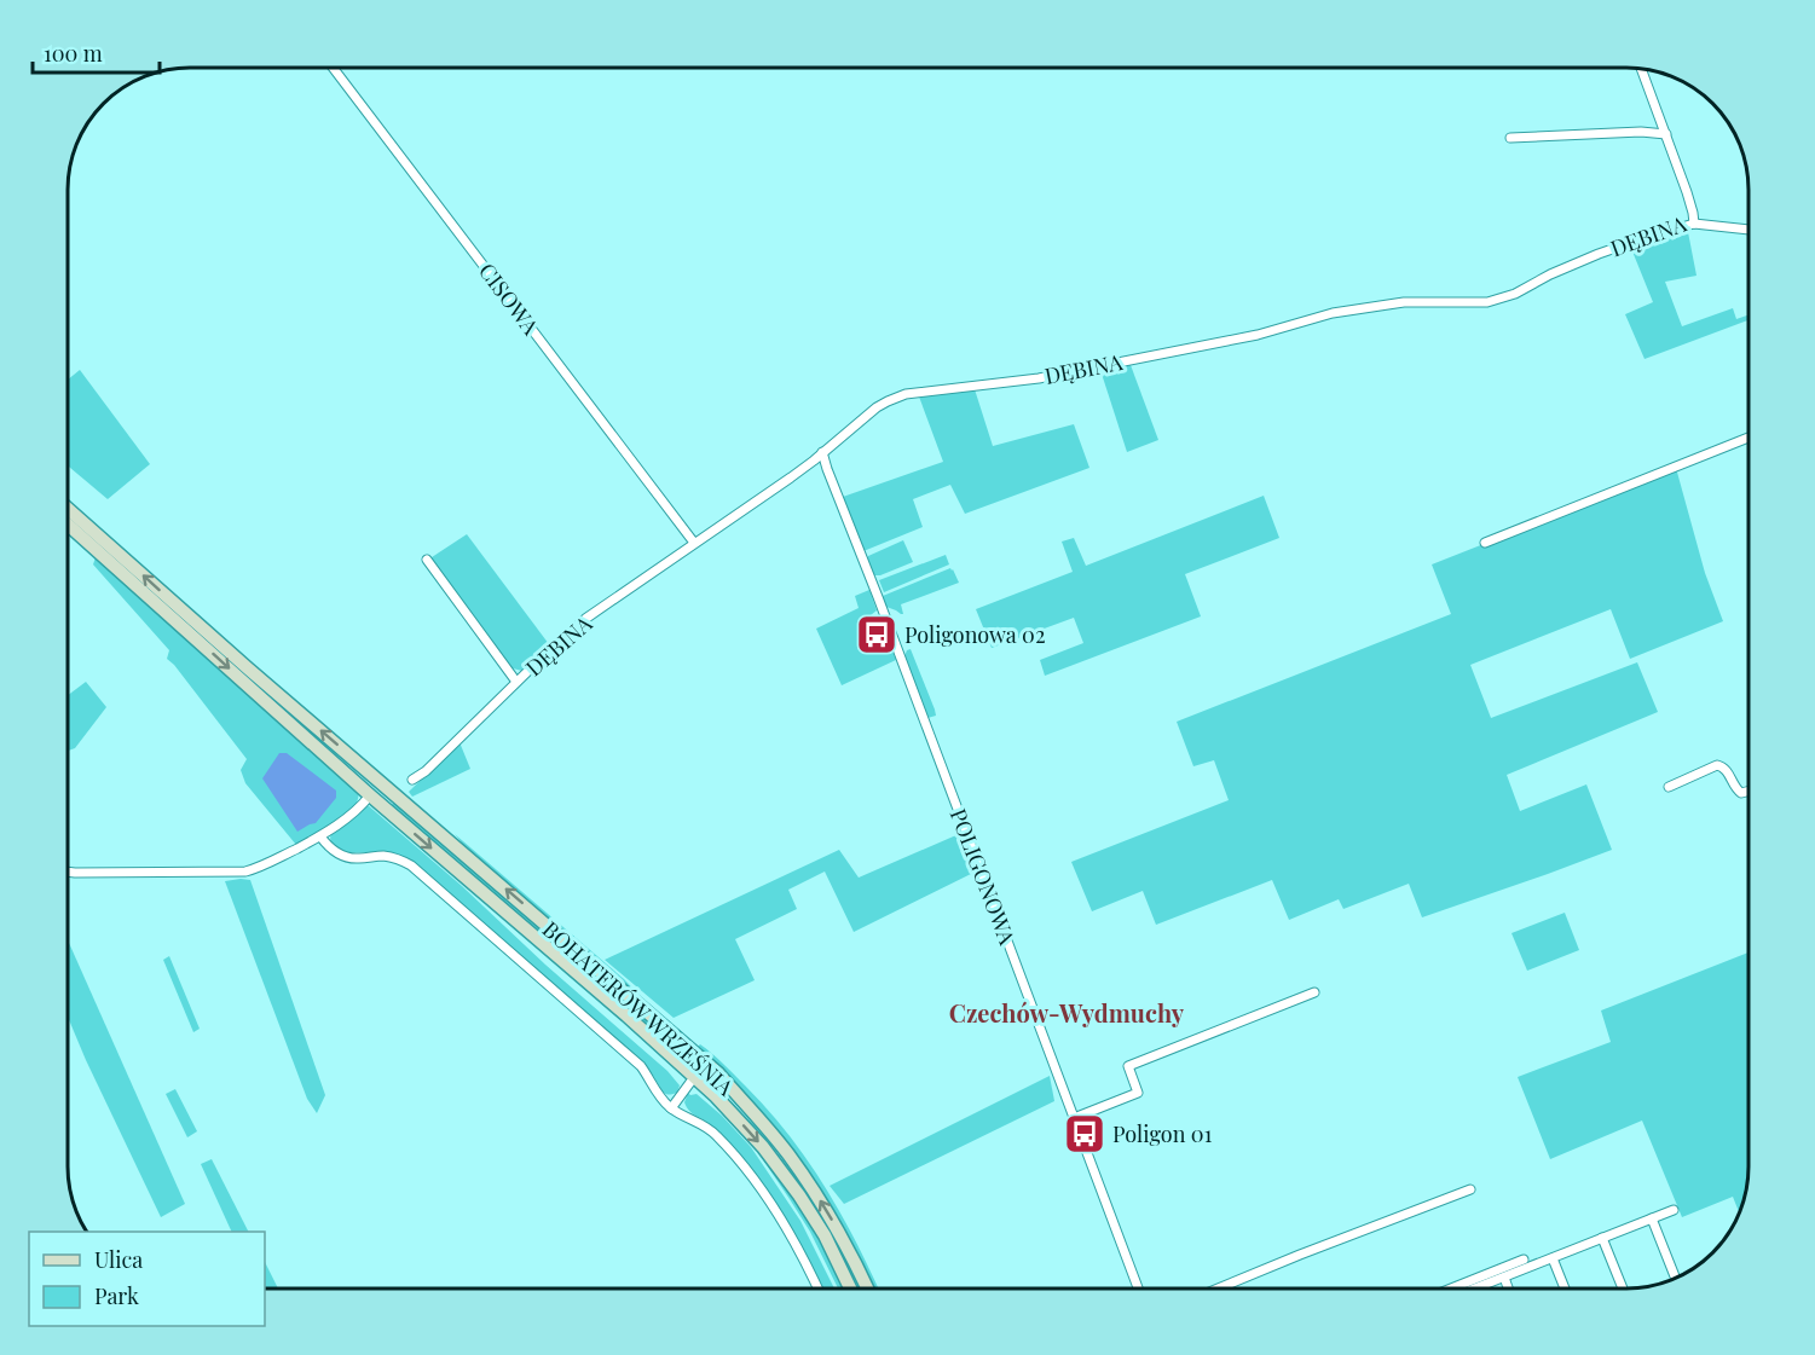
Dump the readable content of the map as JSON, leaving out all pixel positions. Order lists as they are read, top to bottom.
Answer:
{
  "streets": {
    "main road": ["BOHATERÓW WRZEŚNIA"],
    "street": ["DĘBINA", "CISOWA", "POLIGONOWA"]
  },
  "crossings": [
    ["DĘBINA", "CISOWA"],
    ["DĘBINA", "POLIGONOWA"]
  ],
  "districts": ["Czechów-Wydmuchy"],
  "places": {
    "bus stop": ["Poligonowa 02", "Poligon 01"]
  },
  "legend": ["Ulica", "Park"],
  "scale_bar": "100 m"
}
